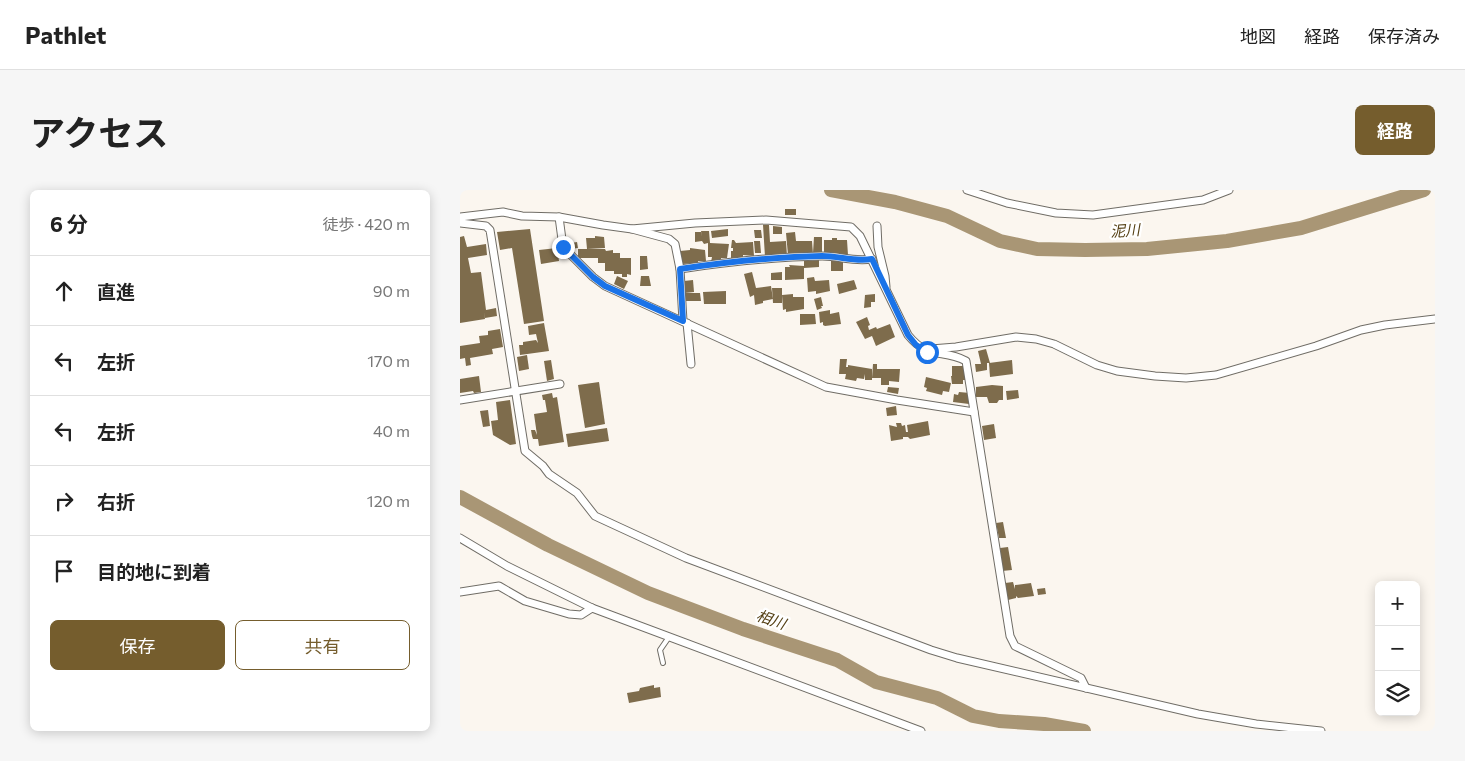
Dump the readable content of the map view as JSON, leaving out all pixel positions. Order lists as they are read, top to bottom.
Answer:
{
  "water": ["泥川", "相川"],
  "page": {
    "header": "Pathlet",
    "nav": ["地図", "経路", "保存済み"],
    "title": "アクセス",
    "buttons": [
      "経路",
      ["保存", "共有"]
    ],
    "heading": ["6 分", "徒歩 · 420 m"],
    "list": [
      ["直進", "90 m"],
      ["左折", "170 m"],
      ["左折", "40 m"],
      ["右折", "120 m"],
      "目的地に到着"
    ],
    "map_buttons": ["+", "−"]
  }
}
